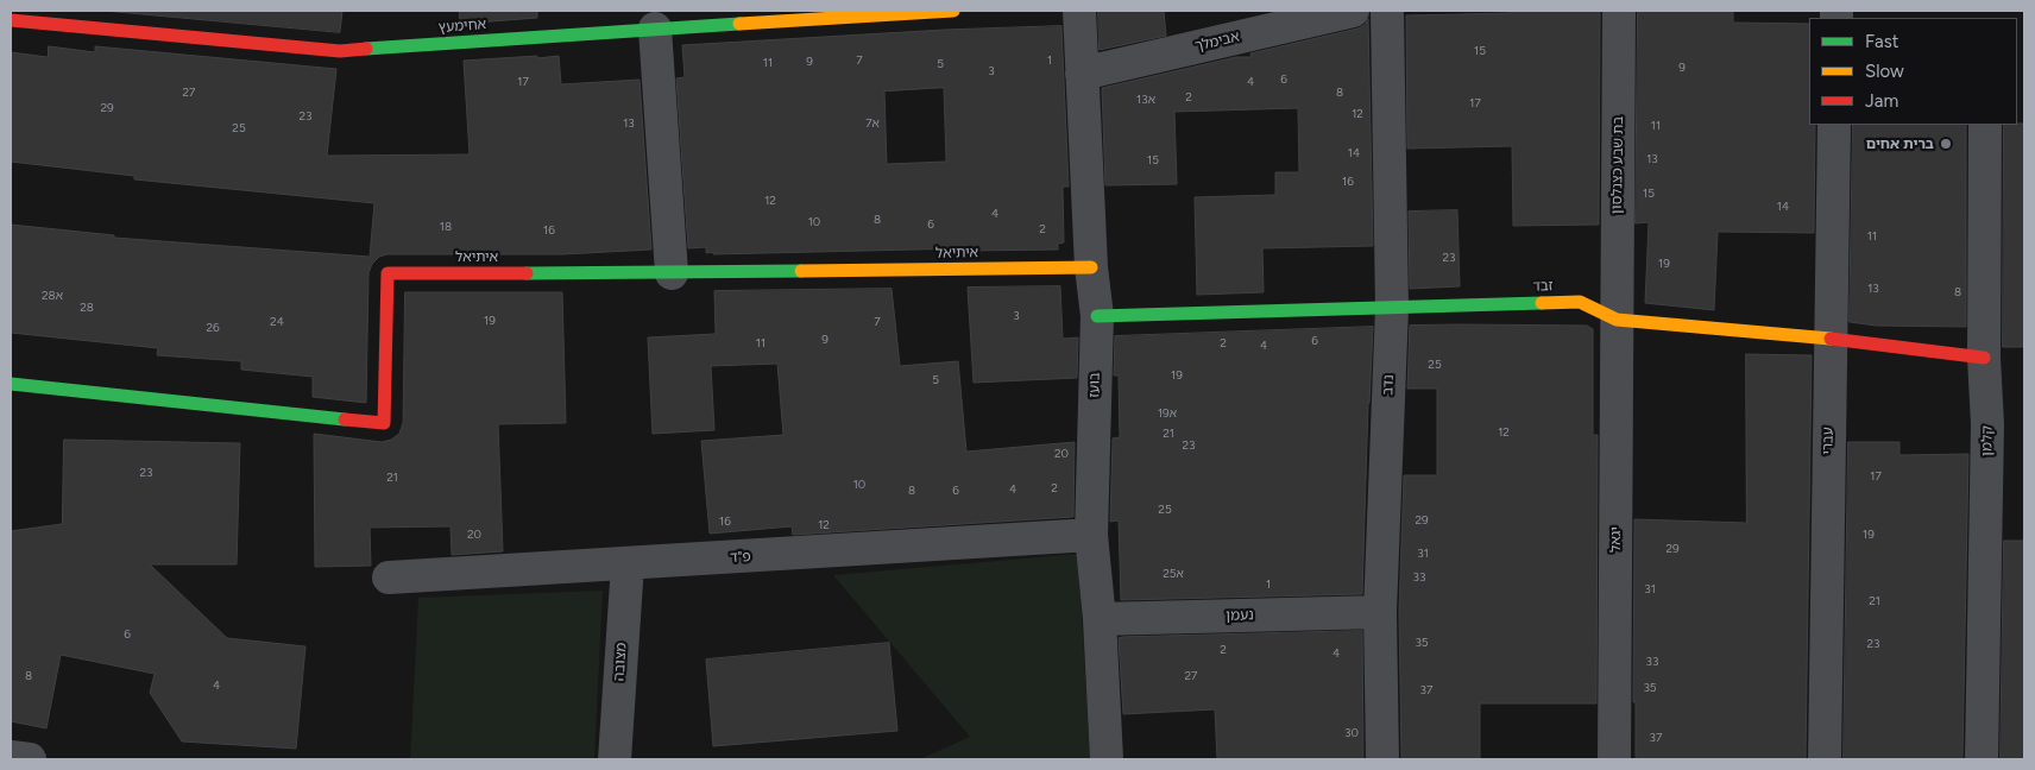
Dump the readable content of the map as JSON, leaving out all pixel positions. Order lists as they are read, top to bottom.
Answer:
{
  "streets": {
    "street": [
      "אחימעץ",
      "אבימלך",
      "בת שבע כצנלסון",
      "איתיאל",
      "זבד",
      "בועז",
      "נדב",
      "עברי",
      "קלמן",
      "יגאל",
      "פ\"ד",
      "נעמן",
      "מצובה"
    ]
  },
  "crossings": [
    ["אבימלך", "בועז"],
    ["בת שבע כצנלסון", "זבד"],
    ["בת שבע כצנלסון", "יגאל"],
    ["איתיאל", "בועז"],
    ["זבד", "בועז"],
    ["זבד", "נדב"],
    ["זבד", "עברי"],
    ["זבד", "קלמן"],
    ["זבד", "יגאל"],
    ["בועז", "פ\"ד"],
    ["בועז", "נעמן"],
    ["נדב", "נעמן"],
    ["פ\"ד", "מצובה"]
  ],
  "places": ["ברית אחים"],
  "house_numbers": [
    "15",
    "7",
    "1",
    "9",
    "11",
    "5",
    "9",
    "3",
    "6",
    "17",
    "4",
    "27",
    "8",
    "2",
    "13א",
    "17",
    "29",
    "12",
    "23",
    "13",
    "7א",
    "11",
    "25",
    "14",
    "13",
    "15",
    "16",
    "15",
    "12",
    "14",
    "4",
    "8",
    "10",
    "6",
    "18",
    "2",
    "16",
    "11",
    "23",
    "19",
    "13",
    "8",
    "28א",
    "28",
    "3",
    "19",
    "24",
    "7",
    "26",
    "9",
    "6",
    "11",
    "2",
    "4",
    "25",
    "19",
    "5",
    "19א",
    "12",
    "21",
    "23",
    "20",
    "23",
    "17",
    "21",
    "10",
    "2",
    "4",
    "8",
    "6",
    "25",
    "29",
    "16",
    "12",
    "20",
    "19",
    "29",
    "31",
    "25א",
    "33",
    "1",
    "31",
    "21",
    "6",
    "35",
    "23",
    "2",
    "4",
    "33",
    "8",
    "27",
    "4",
    "35",
    "37",
    "30",
    "37"
  ],
  "legend": ["Fast", "Slow", "Jam"]
}
